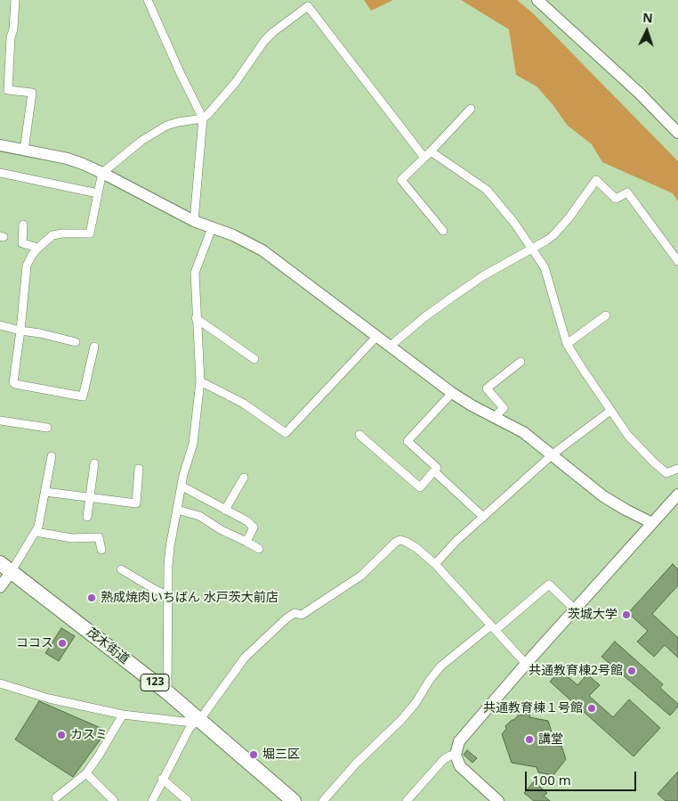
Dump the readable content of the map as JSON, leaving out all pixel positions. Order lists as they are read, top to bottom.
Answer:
{
  "streets": {
    "highway": ["茂木街道", "123"]
  },
  "places": [
    "熟成焼肉いちばん 水戸茨大前店",
    "茨城大学",
    "ココス",
    "共通教育棟2号館",
    "共通教育棟１号館",
    "カスミ",
    "講堂",
    "堀三区"
  ],
  "scale_bar": "100 m",
  "north": "top"
}
